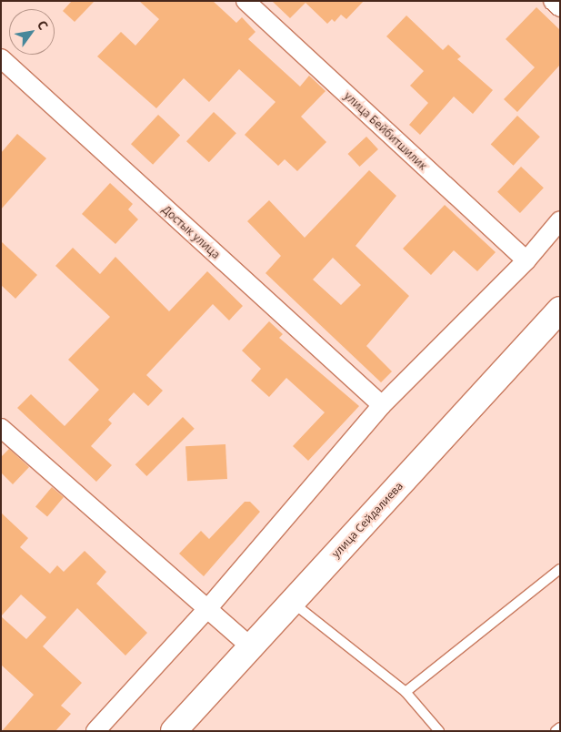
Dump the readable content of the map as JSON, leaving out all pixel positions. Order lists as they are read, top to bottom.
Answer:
{
  "streets": {
    "main road": ["улица Сейдалиева"],
    "street": ["улица Бейбитшилик", "Достык улица"]
  },
  "north": "top right"
}
